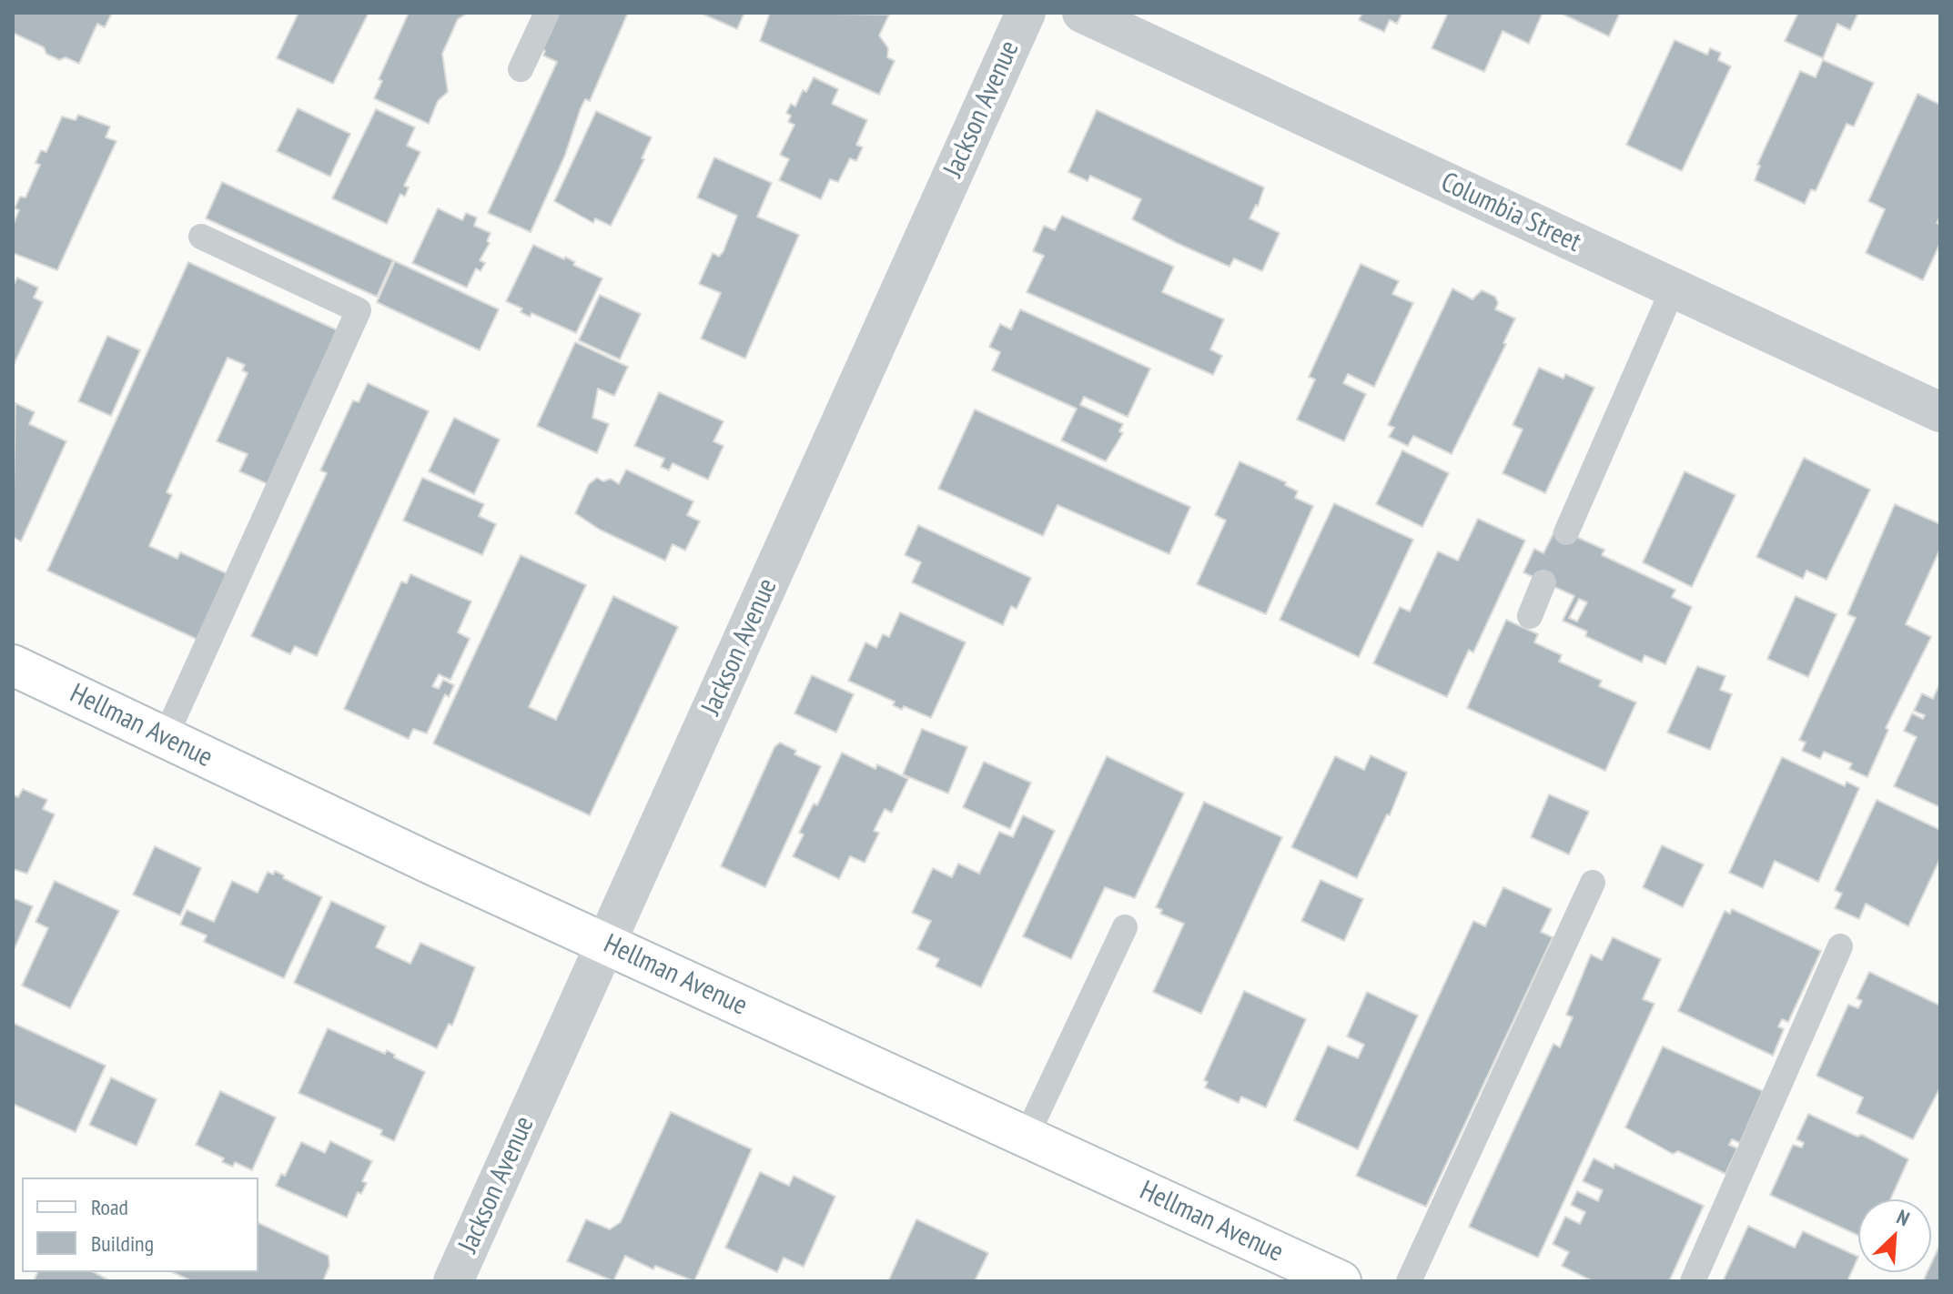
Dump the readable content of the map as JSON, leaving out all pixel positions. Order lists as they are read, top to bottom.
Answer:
{
  "streets": {
    "street": ["Jackson Avenue", "Columbia Street", "Hellman Avenue"]
  },
  "crossings": [
    ["Jackson Avenue", "Hellman Avenue"]
  ],
  "legend": ["Road", "Building"],
  "north": "top right"
}
